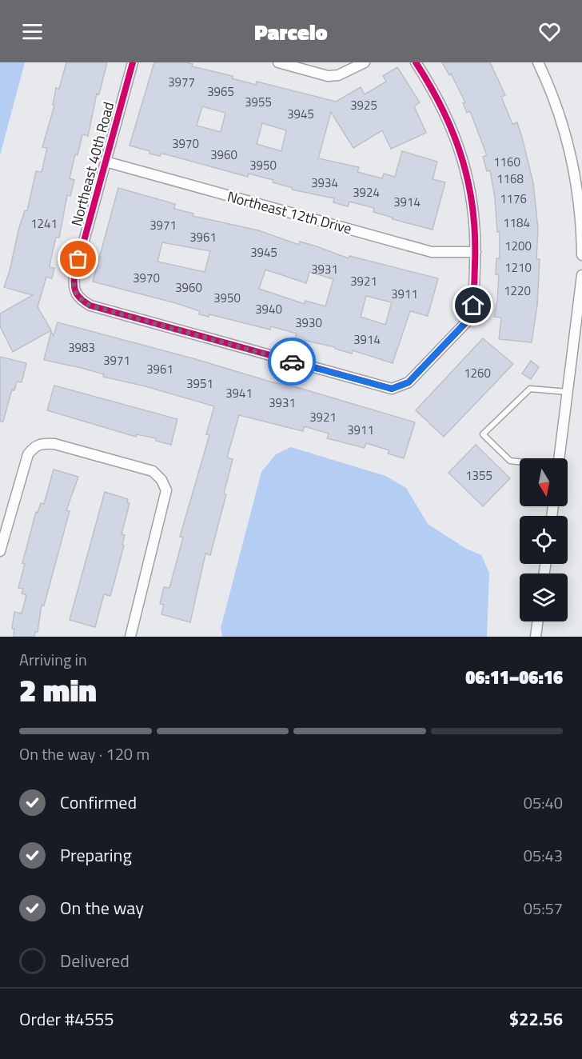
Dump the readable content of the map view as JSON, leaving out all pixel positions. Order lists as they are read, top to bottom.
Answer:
{
  "streets": {
    "street": ["Northeast 40th Road", "Northeast 12th Drive"]
  },
  "crossings": [
    ["Northeast 40th Road", "Northeast 12th Drive"]
  ],
  "house_numbers": [
    "3977",
    "3965",
    "3955",
    "3925",
    "3945",
    "3970",
    "3960",
    "1160",
    "3950",
    "1168",
    "3934",
    "3924",
    "1176",
    "3914",
    "1184",
    "1241",
    "3971",
    "3961",
    "1200",
    "3945",
    "1210",
    "3931",
    "3970",
    "3921",
    "3960",
    "1220",
    "3911",
    "3950",
    "3940",
    "3930",
    "3914",
    "3983",
    "3971",
    "3961",
    "1260",
    "3951",
    "3941",
    "3931",
    "3921",
    "3911",
    "1355"
  ],
  "north": "bottom",
  "page": {
    "header": "Parcelo",
    "heading": ["2 min", "Arriving in", "06:11–06:16"],
    "panel": ["Order #4555", "$22.56"],
    "bar": "On the way · 120 m",
    "list": [
      ["Confirmed", "05:40"],
      ["Preparing", "05:43"],
      ["On the way", "05:57"],
      "Delivered"
    ]
  }
}
